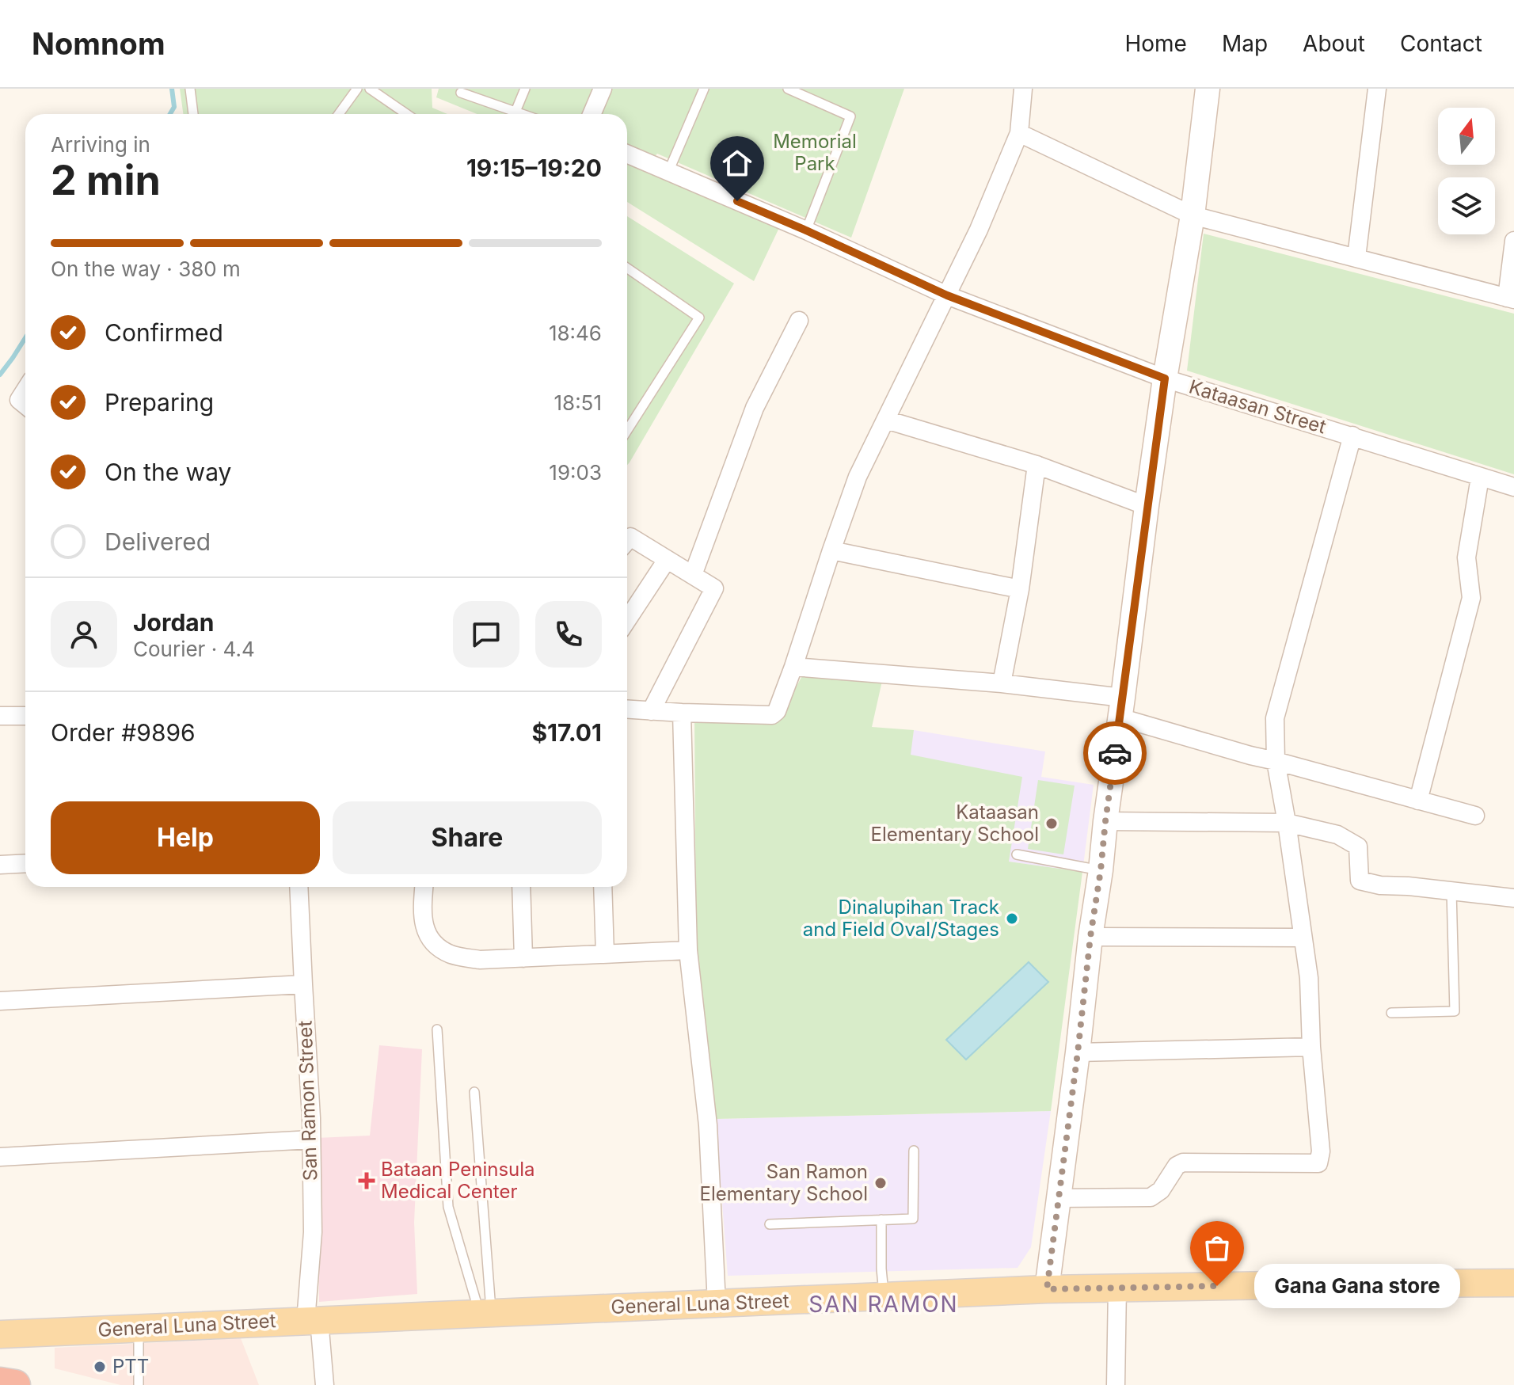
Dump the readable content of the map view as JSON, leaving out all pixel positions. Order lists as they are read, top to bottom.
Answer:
{
  "streets": {
    "main road": ["General Luna Street"],
    "street": ["Kataasan Street", "San Ramon Street"]
  },
  "crossings": [
    ["San Ramon Street", "General Luna Street"]
  ],
  "districts": ["SAN RAMON"],
  "parks": ["Memorial Park"],
  "places": {
    "other": [
      "Kataasan Elementary School",
      "Dinalupihan Track and Field Oval/Stages",
      "San Ramon Elementary School",
      "Gana Gana store",
      "PTT"
    ],
    "health": ["Bataan Peninsula Medical Center"]
  },
  "north": "top",
  "page": {
    "header": "Nomnom",
    "nav": [
      "Home",
      "Map",
      "About",
      "Contact"
    ],
    "heading": ["2 min", "Arriving in", "19:15–19:20"],
    "panel": [
      "Jordan",
      "Courier · 4.4",
      "Order #9896",
      "$17.01"
    ],
    "bar": "On the way · 380 m",
    "list": [
      ["Confirmed", "18:46"],
      ["Preparing", "18:51"],
      ["On the way", "19:03"],
      "Delivered"
    ],
    "buttons": ["Help", "Share"],
    "bubble": "Gana Gana store"
  }
}
